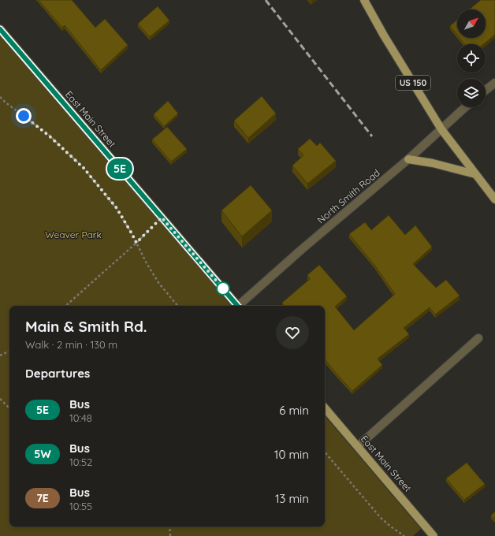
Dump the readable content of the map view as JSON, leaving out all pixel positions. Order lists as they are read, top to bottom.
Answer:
{
  "streets": {
    "main road": ["US 150", "East Main Street"],
    "street": ["North Smith Road"]
  },
  "crossings": [
    ["US 150", "North Smith Road"]
  ],
  "parks": ["Weaver Park"],
  "lines": ["bus line 5E"],
  "north": "top right",
  "page": {
    "on_map": "5E",
    "heading": [
      ["Main & Smith Rd.", "Walk · 2 min · 130 m"],
      "Departures"
    ],
    "list": [
      {
        "mark": "5E",
        "name": "Bus",
        "note": "10:48",
        "value": "6 min"
      },
      {
        "mark": "5W",
        "name": "Bus",
        "note": "10:52",
        "value": "10 min"
      },
      {
        "mark": "7E",
        "name": "Bus",
        "note": "10:55",
        "value": "13 min"
      }
    ]
  }
}
